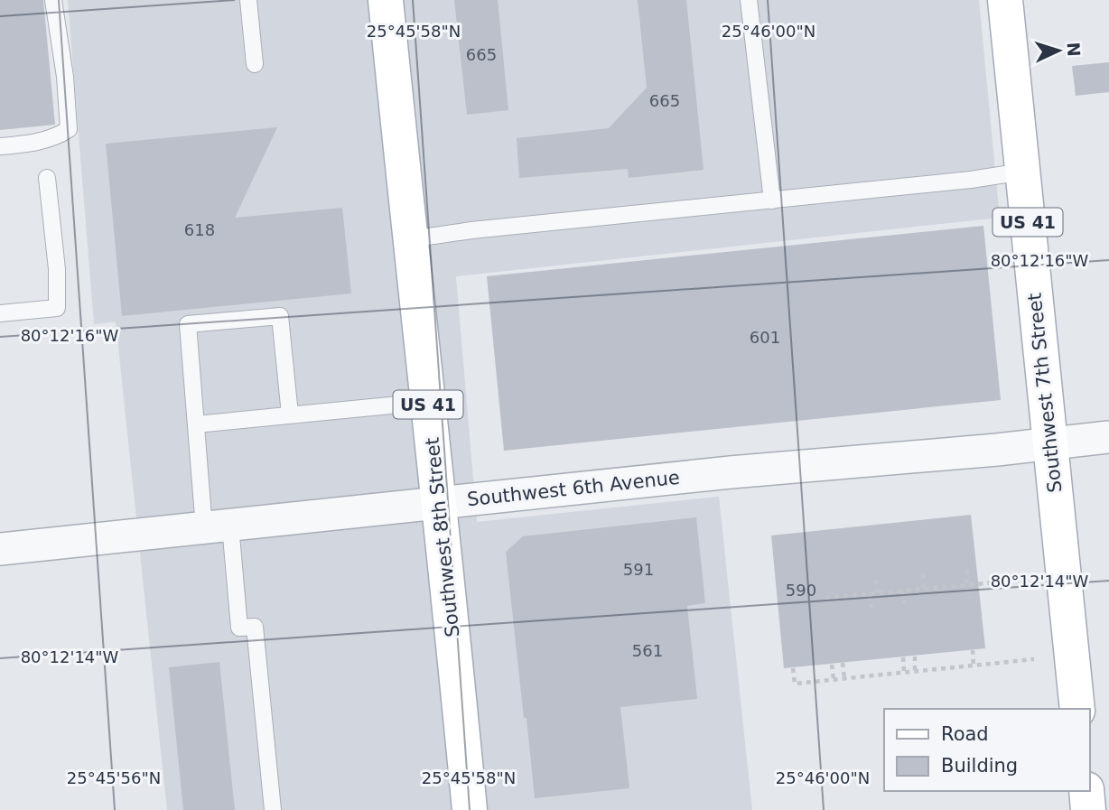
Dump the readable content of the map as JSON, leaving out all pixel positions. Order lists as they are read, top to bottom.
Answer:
{
  "streets": {
    "main road": ["US 41", "Southwest 7th Street", "Southwest 8th Street"],
    "street": ["Southwest 6th Avenue"]
  },
  "crossings": [
    ["Southwest 7th Street", "Southwest 6th Avenue"],
    ["Southwest 6th Avenue", "Southwest 8th Street"]
  ],
  "house_numbers": [
    "665",
    "665",
    "618",
    "601",
    "591",
    "590",
    "561"
  ],
  "legend": ["Road", "Building"],
  "north": "right",
  "coordinates": [
    "25°45'58\"N",
    "25°46'00\"N",
    "80°12'16\"W",
    "80°12'14\"W",
    "25°45'56\"N"
  ]
}
